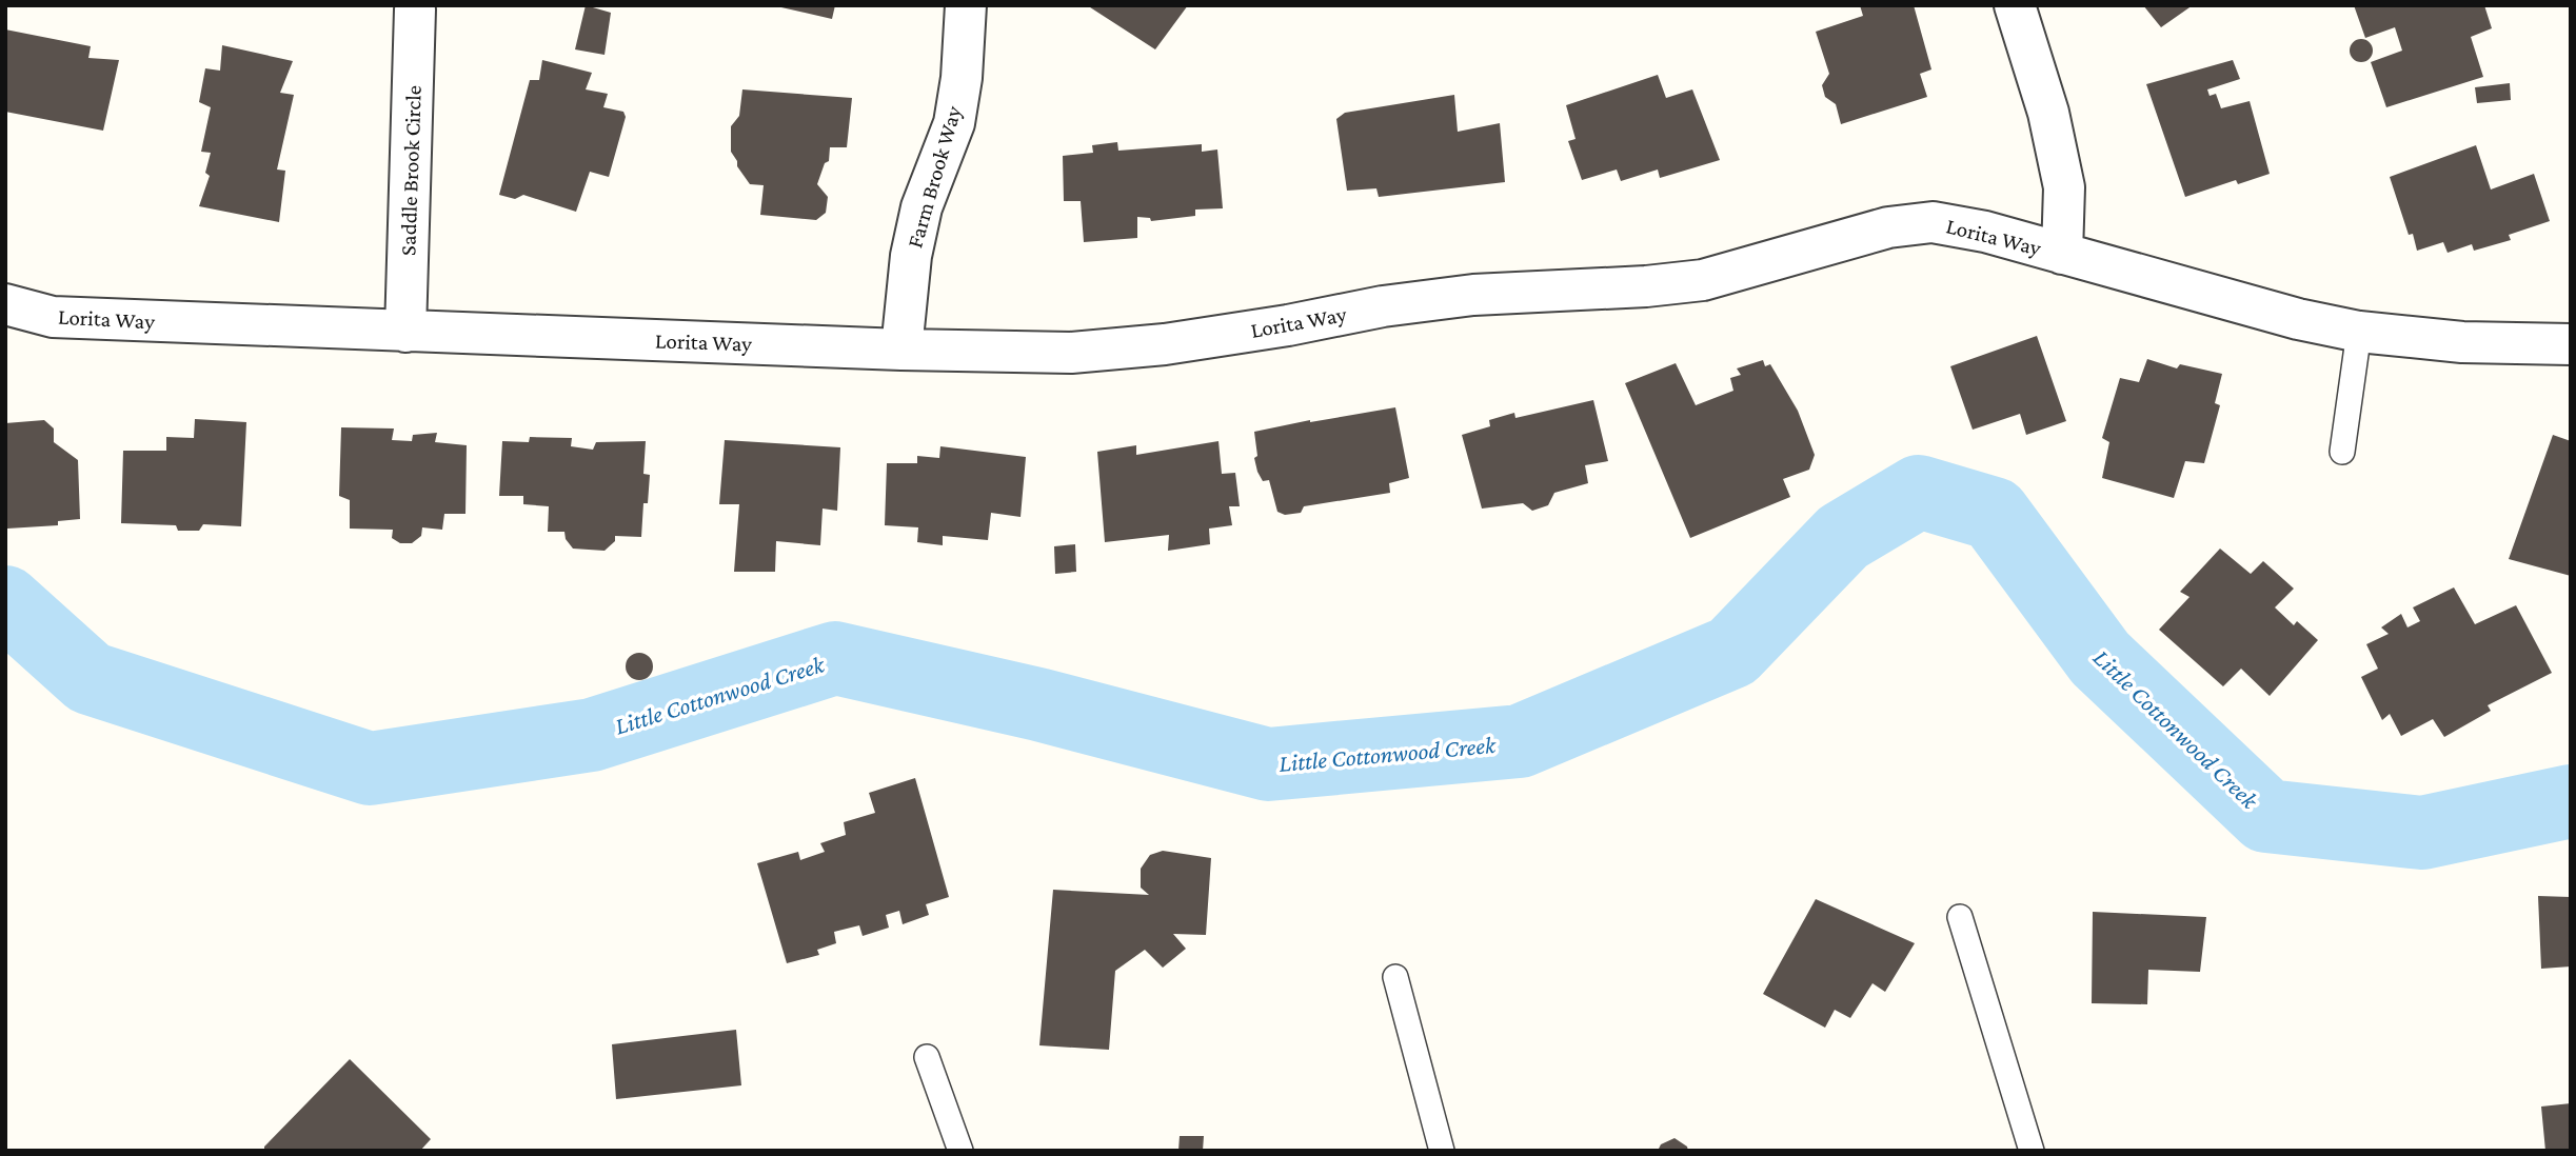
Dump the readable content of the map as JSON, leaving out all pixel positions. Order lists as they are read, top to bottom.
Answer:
{
  "streets": {
    "street": ["Saddle Brook Circle", "Farm Brook Way", "Lorita Way"]
  },
  "crossings": [
    ["Saddle Brook Circle", "Lorita Way"],
    ["Farm Brook Way", "Lorita Way"]
  ],
  "water": ["Little Cottonwood Creek"]
}
